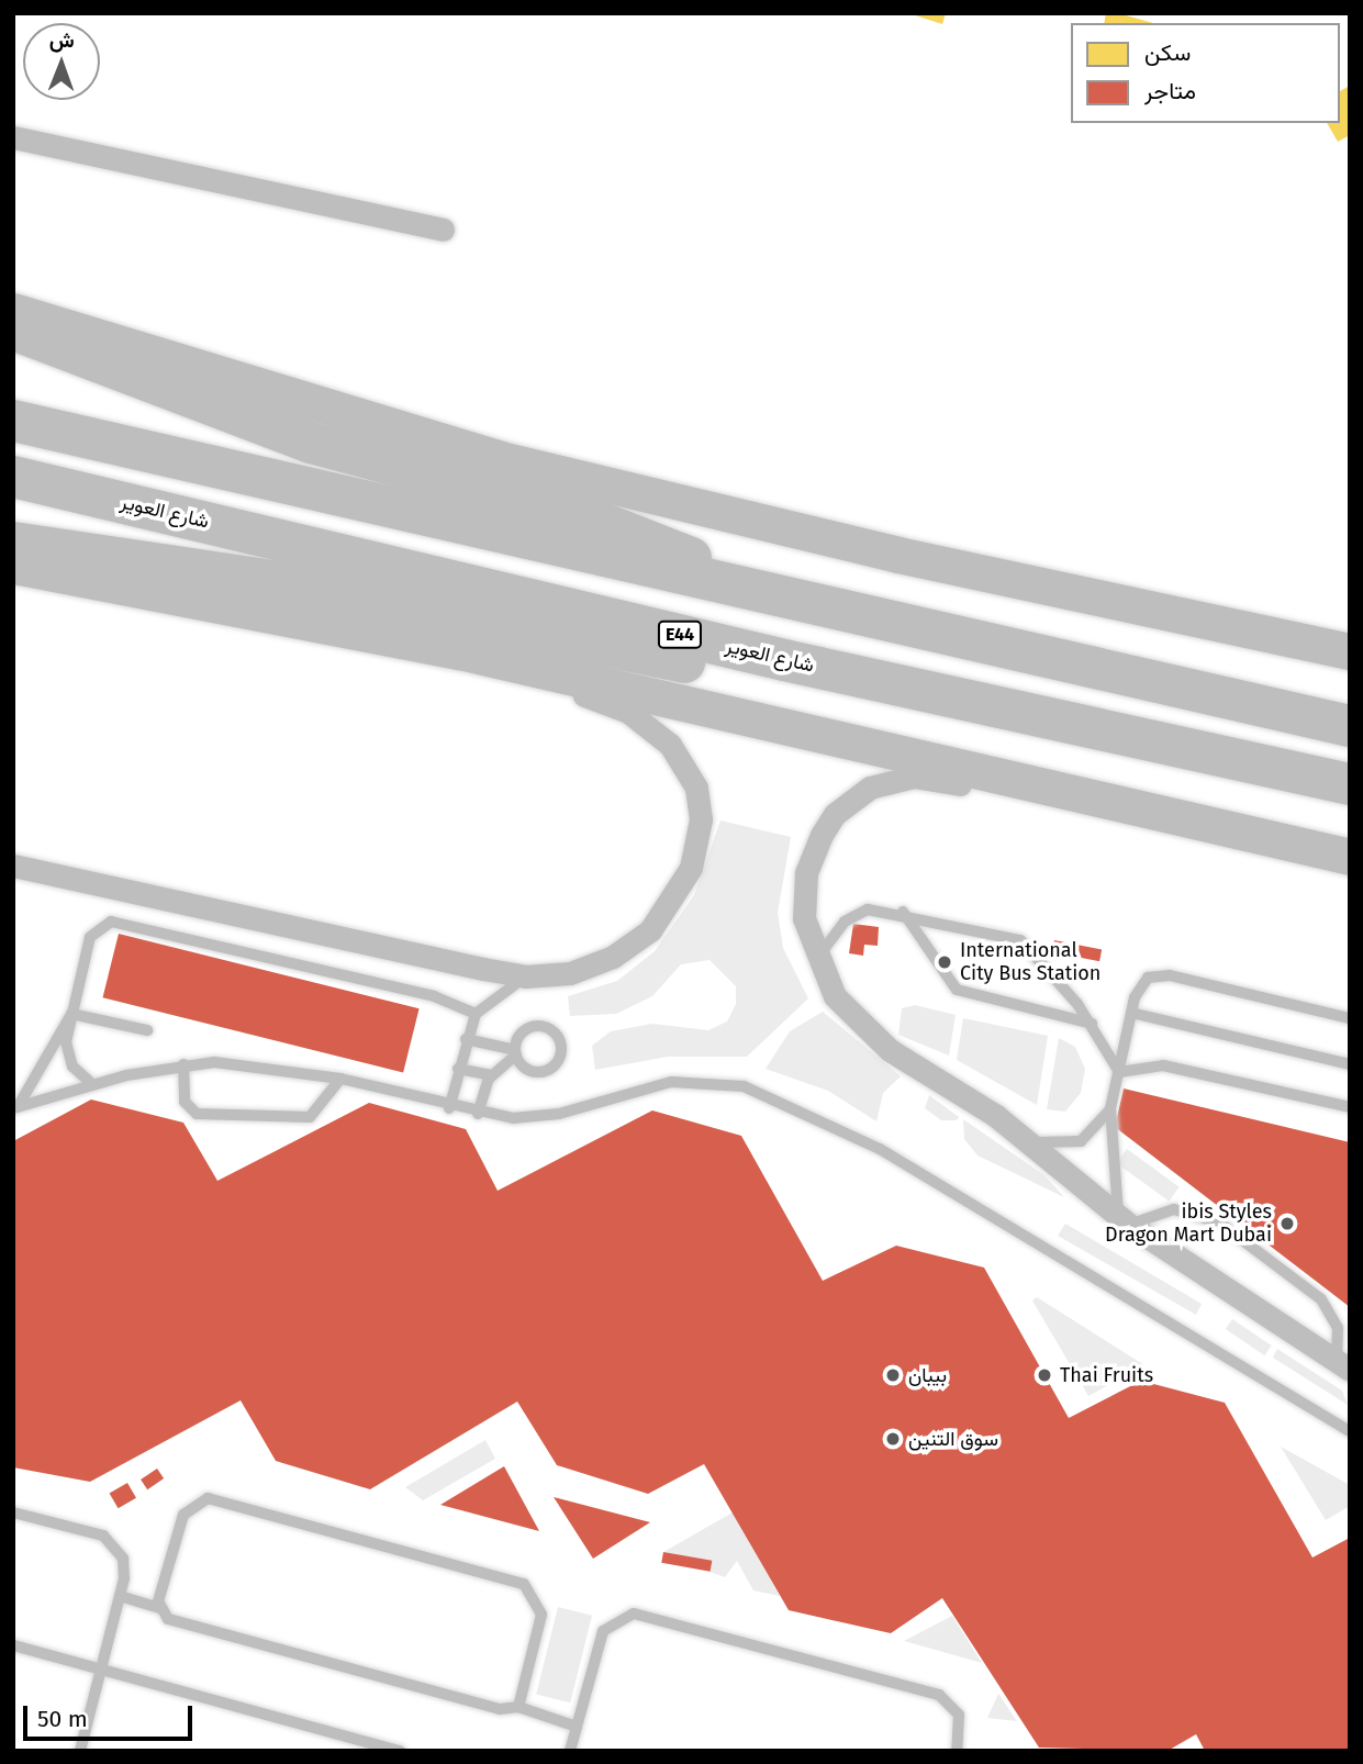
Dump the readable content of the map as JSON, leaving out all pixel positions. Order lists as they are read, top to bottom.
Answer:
{
  "streets": {
    "highway": ["شارع العوير", "E44"]
  },
  "places": [
    "International City Bus Station",
    "ibis Styles Dragon Mart Dubai",
    "بيبان",
    "Thai Fruits",
    "سوق التنين"
  ],
  "legend": ["سكن", "متاجر"],
  "scale_bar": "50 m",
  "north": "top"
}
